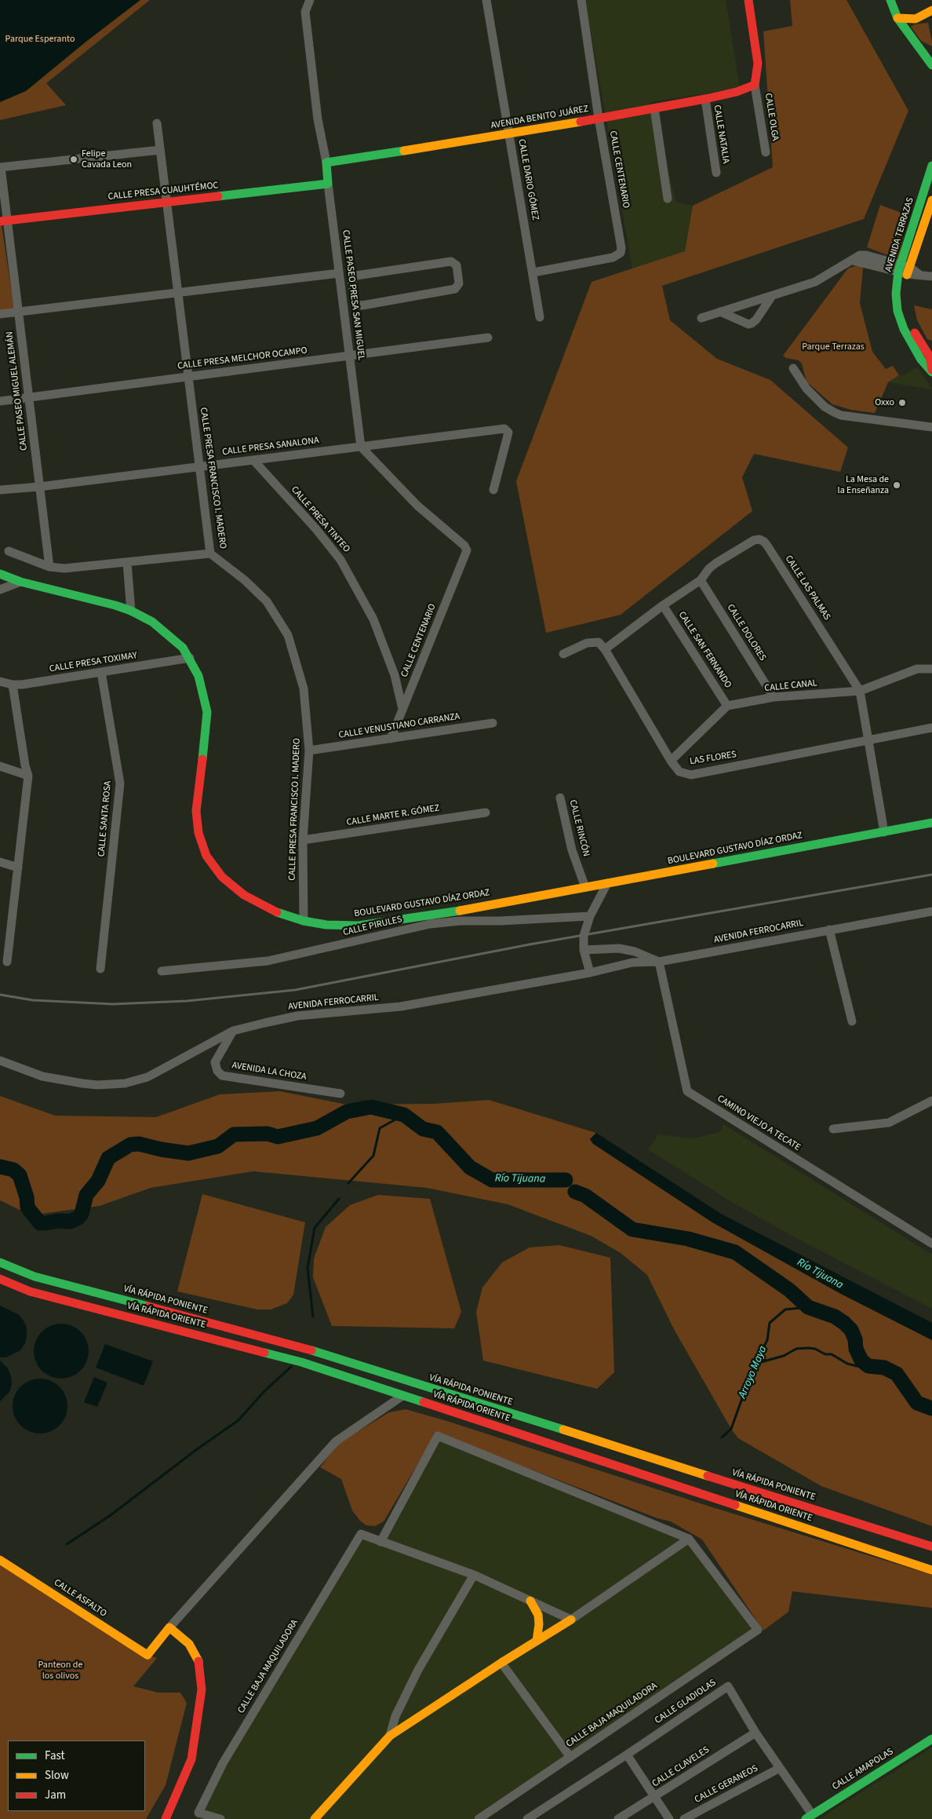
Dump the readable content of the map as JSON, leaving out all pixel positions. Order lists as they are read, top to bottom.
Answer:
{
  "streets": {
    "main road": [
      "AVENIDA BENITO JUÁREZ",
      "CALLE PRESA CUAUHTÉMOC",
      "AVENIDA TERRAZAS",
      "CALLE PASEO PRESA SAN MIGUEL",
      "BOULEVARD GUSTAVO DÍAZ ORDAZ",
      "VÍA RÁPIDA PONIENTE",
      "VÍA RÁPIDA ORIENTE",
      "CALLE ASFALTO",
      "CALLE AMAPOLAS"
    ],
    "street": [
      "CALLE OLGA",
      "CALLE NATALIA",
      "CALLE CENTENARIO",
      "CALLE DARIO GÓMEZ",
      "CALLE PRESA MELCHOR OCAMPO",
      "CALLE PASEO MIGUEL ALEMÁN",
      "CALLE PRESA SANALONA",
      "CALLE PRESA FRANCISCO I. MADERO",
      "CALLE PRESA TINTEO",
      "CALLE LAS PALMAS",
      "CALLE DOLORES",
      "CALLE SAN FERNANDO",
      "CALLE PRESA TOXIMAY",
      "CALLE CANAL",
      "CALLE VENUSTIANO CARRANZA",
      "LAS FLORES",
      "CALLE MARTE R. GÓMEZ",
      "CALLE SANTA ROSA",
      "CALLE RINCÓN",
      "CALLE PIRULES",
      "AVENIDA FERROCARRIL",
      "AVENIDA LA CHOZA",
      "CAMINO VIEJO A TECATE",
      "CALLE BAJA MAQUILADORA",
      "CALLE GLADIOLAS",
      "CALLE CLAVELES",
      "CALLE GERANEOS"
    ]
  },
  "crossings": [
    ["CALLE OLGA", "AVENIDA BENITO JUÁREZ"],
    ["AVENIDA BENITO JUÁREZ", "CALLE NATALIA"],
    ["AVENIDA BENITO JUÁREZ", "CALLE CENTENARIO"],
    ["AVENIDA BENITO JUÁREZ", "CALLE DARIO GÓMEZ"],
    ["AVENIDA BENITO JUÁREZ", "CALLE PASEO PRESA SAN MIGUEL"],
    ["CALLE CENTENARIO", "CALLE DARIO GÓMEZ"],
    ["CALLE CENTENARIO", "CALLE PASEO PRESA SAN MIGUEL"],
    ["CALLE CENTENARIO", "CALLE PRESA SANALONA"],
    ["CALLE CENTENARIO", "CALLE PRESA TINTEO"],
    ["CALLE CENTENARIO", "CALLE VENUSTIANO CARRANZA"],
    ["CALLE PRESA CUAUHTÉMOC", "CALLE PASEO PRESA SAN MIGUEL"],
    ["CALLE PRESA CUAUHTÉMOC", "CALLE PASEO MIGUEL ALEMÁN"],
    ["CALLE PRESA CUAUHTÉMOC", "CALLE PRESA FRANCISCO I. MADERO"],
    ["CALLE PASEO PRESA SAN MIGUEL", "CALLE PRESA MELCHOR OCAMPO"],
    ["CALLE PASEO PRESA SAN MIGUEL", "CALLE PRESA SANALONA"],
    ["CALLE PRESA MELCHOR OCAMPO", "CALLE PASEO MIGUEL ALEMÁN"],
    ["CALLE PRESA MELCHOR OCAMPO", "CALLE PRESA FRANCISCO I. MADERO"],
    ["CALLE PASEO MIGUEL ALEMÁN", "CALLE PRESA SANALONA"],
    ["CALLE PRESA SANALONA", "CALLE PRESA FRANCISCO I. MADERO"],
    ["CALLE PRESA SANALONA", "CALLE PRESA TINTEO"],
    ["CALLE PRESA FRANCISCO I. MADERO", "CALLE VENUSTIANO CARRANZA"],
    ["CALLE PRESA FRANCISCO I. MADERO", "CALLE MARTE R. GÓMEZ"],
    ["CALLE PRESA FRANCISCO I. MADERO", "BOULEVARD GUSTAVO DÍAZ ORDAZ"],
    ["CALLE LAS PALMAS", "CALLE DOLORES"],
    ["CALLE LAS PALMAS", "CALLE SAN FERNANDO"],
    ["CALLE LAS PALMAS", "CALLE CANAL"],
    ["CALLE LAS PALMAS", "LAS FLORES"],
    ["CALLE LAS PALMAS", "BOULEVARD GUSTAVO DÍAZ ORDAZ"],
    ["CALLE DOLORES", "CALLE CANAL"],
    ["CALLE SAN FERNANDO", "CALLE CANAL"],
    ["CALLE PRESA TOXIMAY", "CALLE SANTA ROSA"],
    ["CALLE PRESA TOXIMAY", "BOULEVARD GUSTAVO DÍAZ ORDAZ"],
    ["CALLE RINCÓN", "BOULEVARD GUSTAVO DÍAZ ORDAZ"],
    ["BOULEVARD GUSTAVO DÍAZ ORDAZ", "CALLE PIRULES"],
    ["AVENIDA FERROCARRIL", "AVENIDA LA CHOZA"],
    ["AVENIDA FERROCARRIL", "CAMINO VIEJO A TECATE"],
    ["CALLE GLADIOLAS", "CALLE CLAVELES"],
    ["CALLE GLADIOLAS", "CALLE AMAPOLAS"],
    ["CALLE GLADIOLAS", "CALLE GERANEOS"]
  ],
  "water": ["Río Tijuana", "Arroyo Maya"],
  "parks": ["Parque Esperanto", "Parque Terrazas", "Panteon de los olivos"],
  "places": ["Felipe Cavada Leon", "Oxxo", "La Mesa de la Enseñanza"],
  "legend": ["Fast", "Slow", "Jam"]
}
